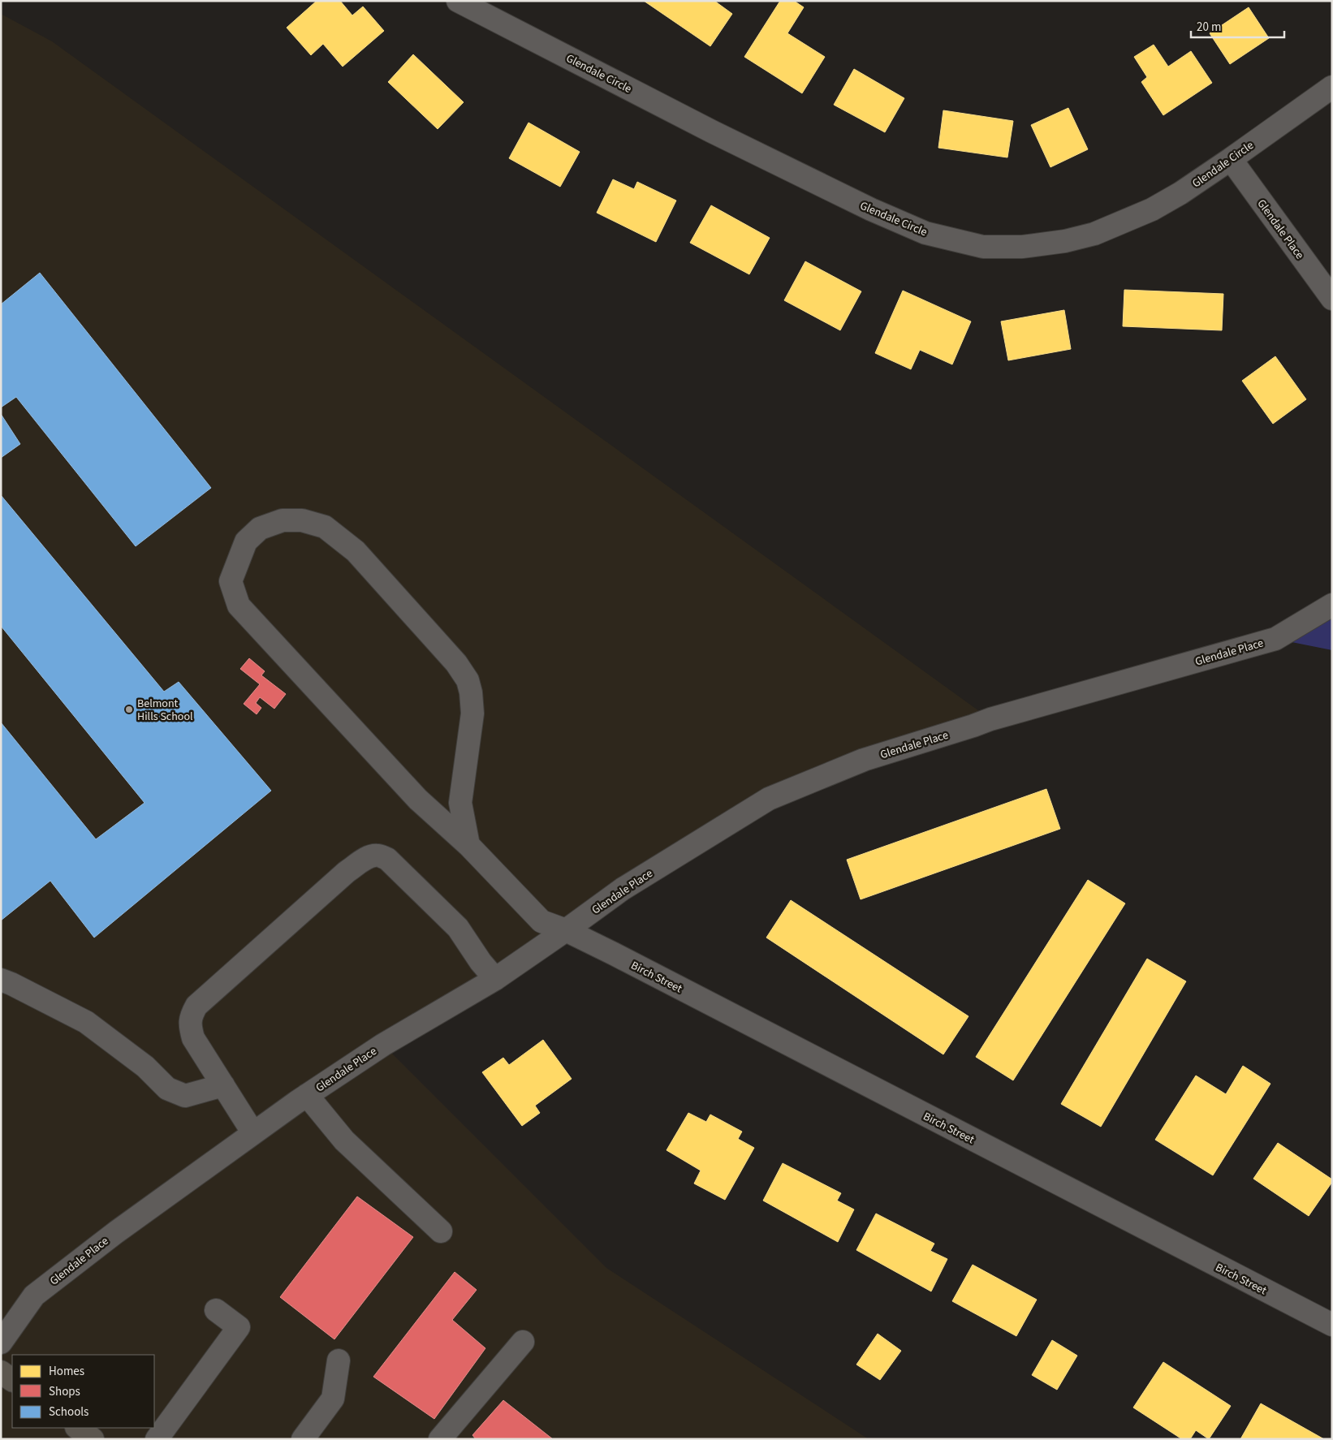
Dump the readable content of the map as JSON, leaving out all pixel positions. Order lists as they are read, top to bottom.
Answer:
{
  "streets": {
    "street": ["Glendale Circle", "Glendale Place", "Birch Street"]
  },
  "crossings": [
    ["Glendale Circle", "Glendale Place"],
    ["Glendale Place", "Birch Street"]
  ],
  "places": ["Belmont Hills School"],
  "legend": ["Homes", "Shops", "Schools"],
  "scale_bar": "20 m"
}
